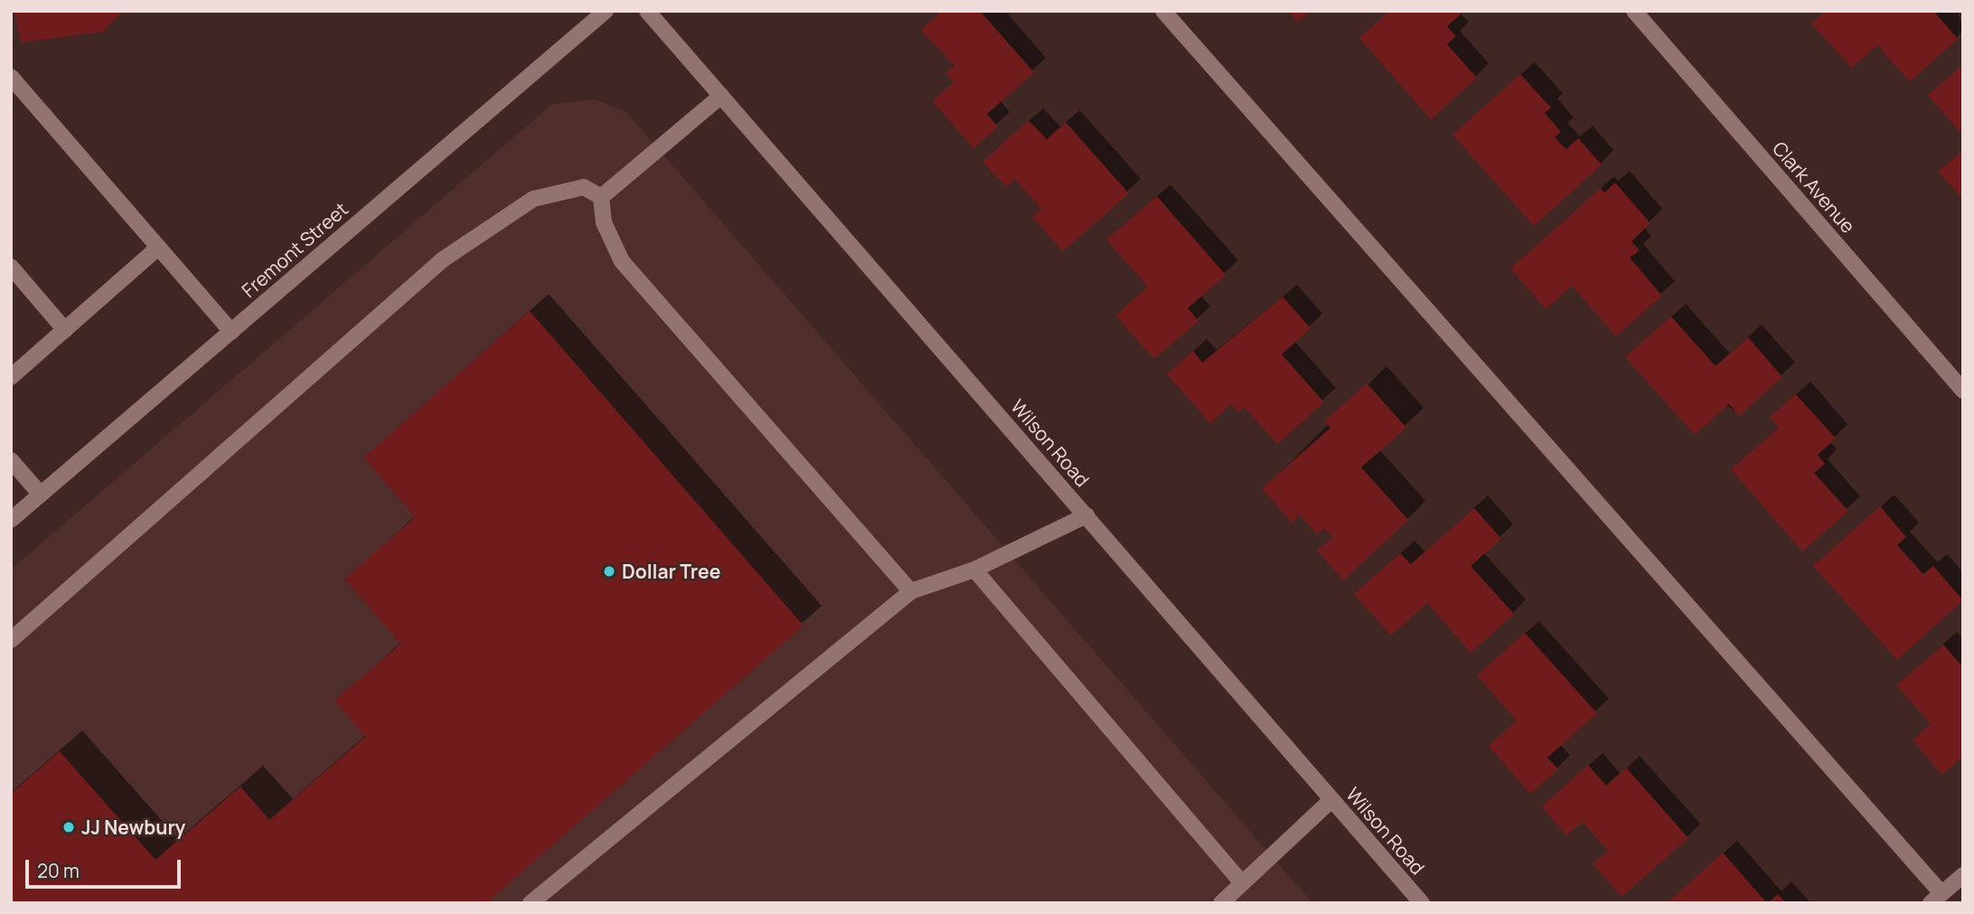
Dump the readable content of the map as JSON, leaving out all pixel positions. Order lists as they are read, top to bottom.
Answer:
{
  "streets": {
    "street": ["Clark Avenue", "Fremont Street", "Wilson Road"]
  },
  "places": ["Dollar Tree", "JJ Newbury"],
  "scale_bar": "20 m"
}
